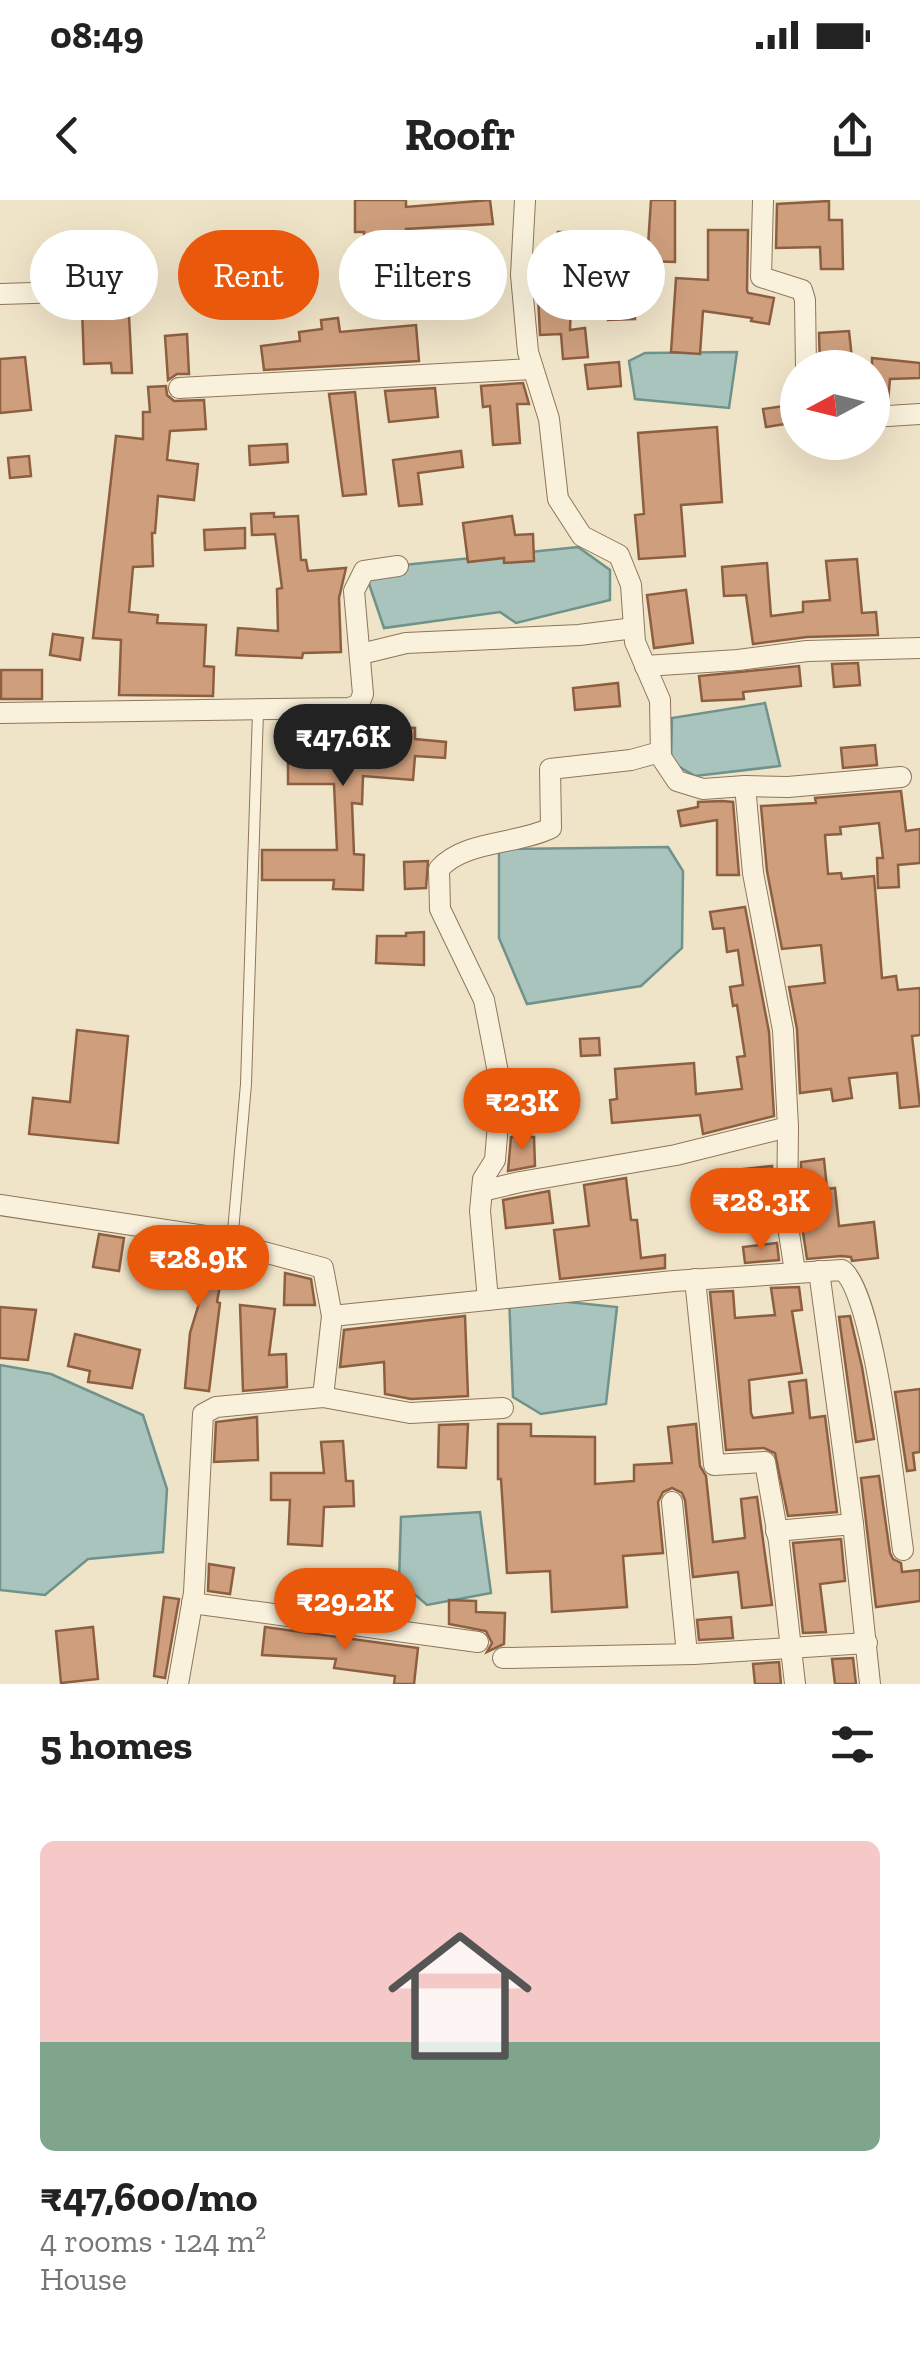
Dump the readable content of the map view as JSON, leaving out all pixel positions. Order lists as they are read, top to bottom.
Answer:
{
  "north": "left",
  "page": {
    "status": "08:49",
    "header": "Roofr",
    "chip": [
      "Buy",
      "Rent",
      "Filters",
      "New"
    ],
    "price": [
      "₹47.6K",
      "₹23K",
      "₹28.3K",
      "₹28.9K",
      "₹29.2K"
    ],
    "heading": "5 homes",
    "list": [
      {
        "name": "₹47,600/mo",
        "note": "4 rooms · 124 m² · House"
      }
    ]
  }
}
